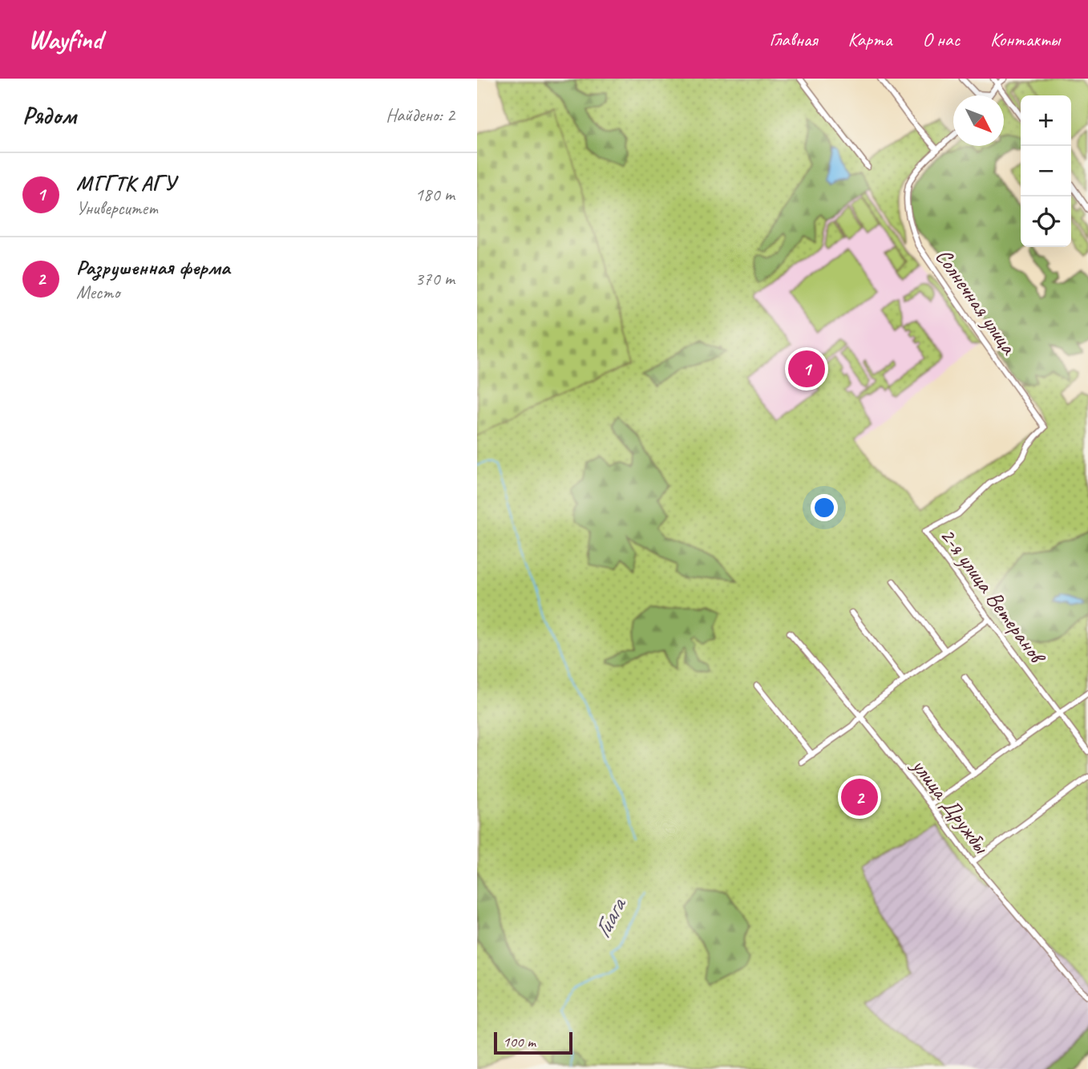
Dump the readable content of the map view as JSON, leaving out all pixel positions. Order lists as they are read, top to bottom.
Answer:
{
  "streets": {
    "street": ["Солнечная улица", "2-я улица Ветеранов", "улица Дружбы"]
  },
  "crossings": [
    ["Солнечная улица", "2-я улица Ветеранов"]
  ],
  "water": ["Гиага"],
  "scale_bar": "100 m",
  "north": "bottom right",
  "page": {
    "header": "Wayfind",
    "nav": [
      "Главная",
      "Карта",
      "О нас",
      "Контакты"
    ],
    "heading": ["Рядом", "Найдено: 2"],
    "map_buttons": ["+", "−"],
    "list": [
      {
        "mark": "1",
        "name": "МГГТК АГУ",
        "note": "Университет",
        "value": "180 m"
      },
      {
        "mark": "2",
        "name": "Разрушенная ферма",
        "note": "Место",
        "value": "370 m"
      }
    ],
    "pins": ["1", "2"],
    "scale": "100 m"
  }
}
